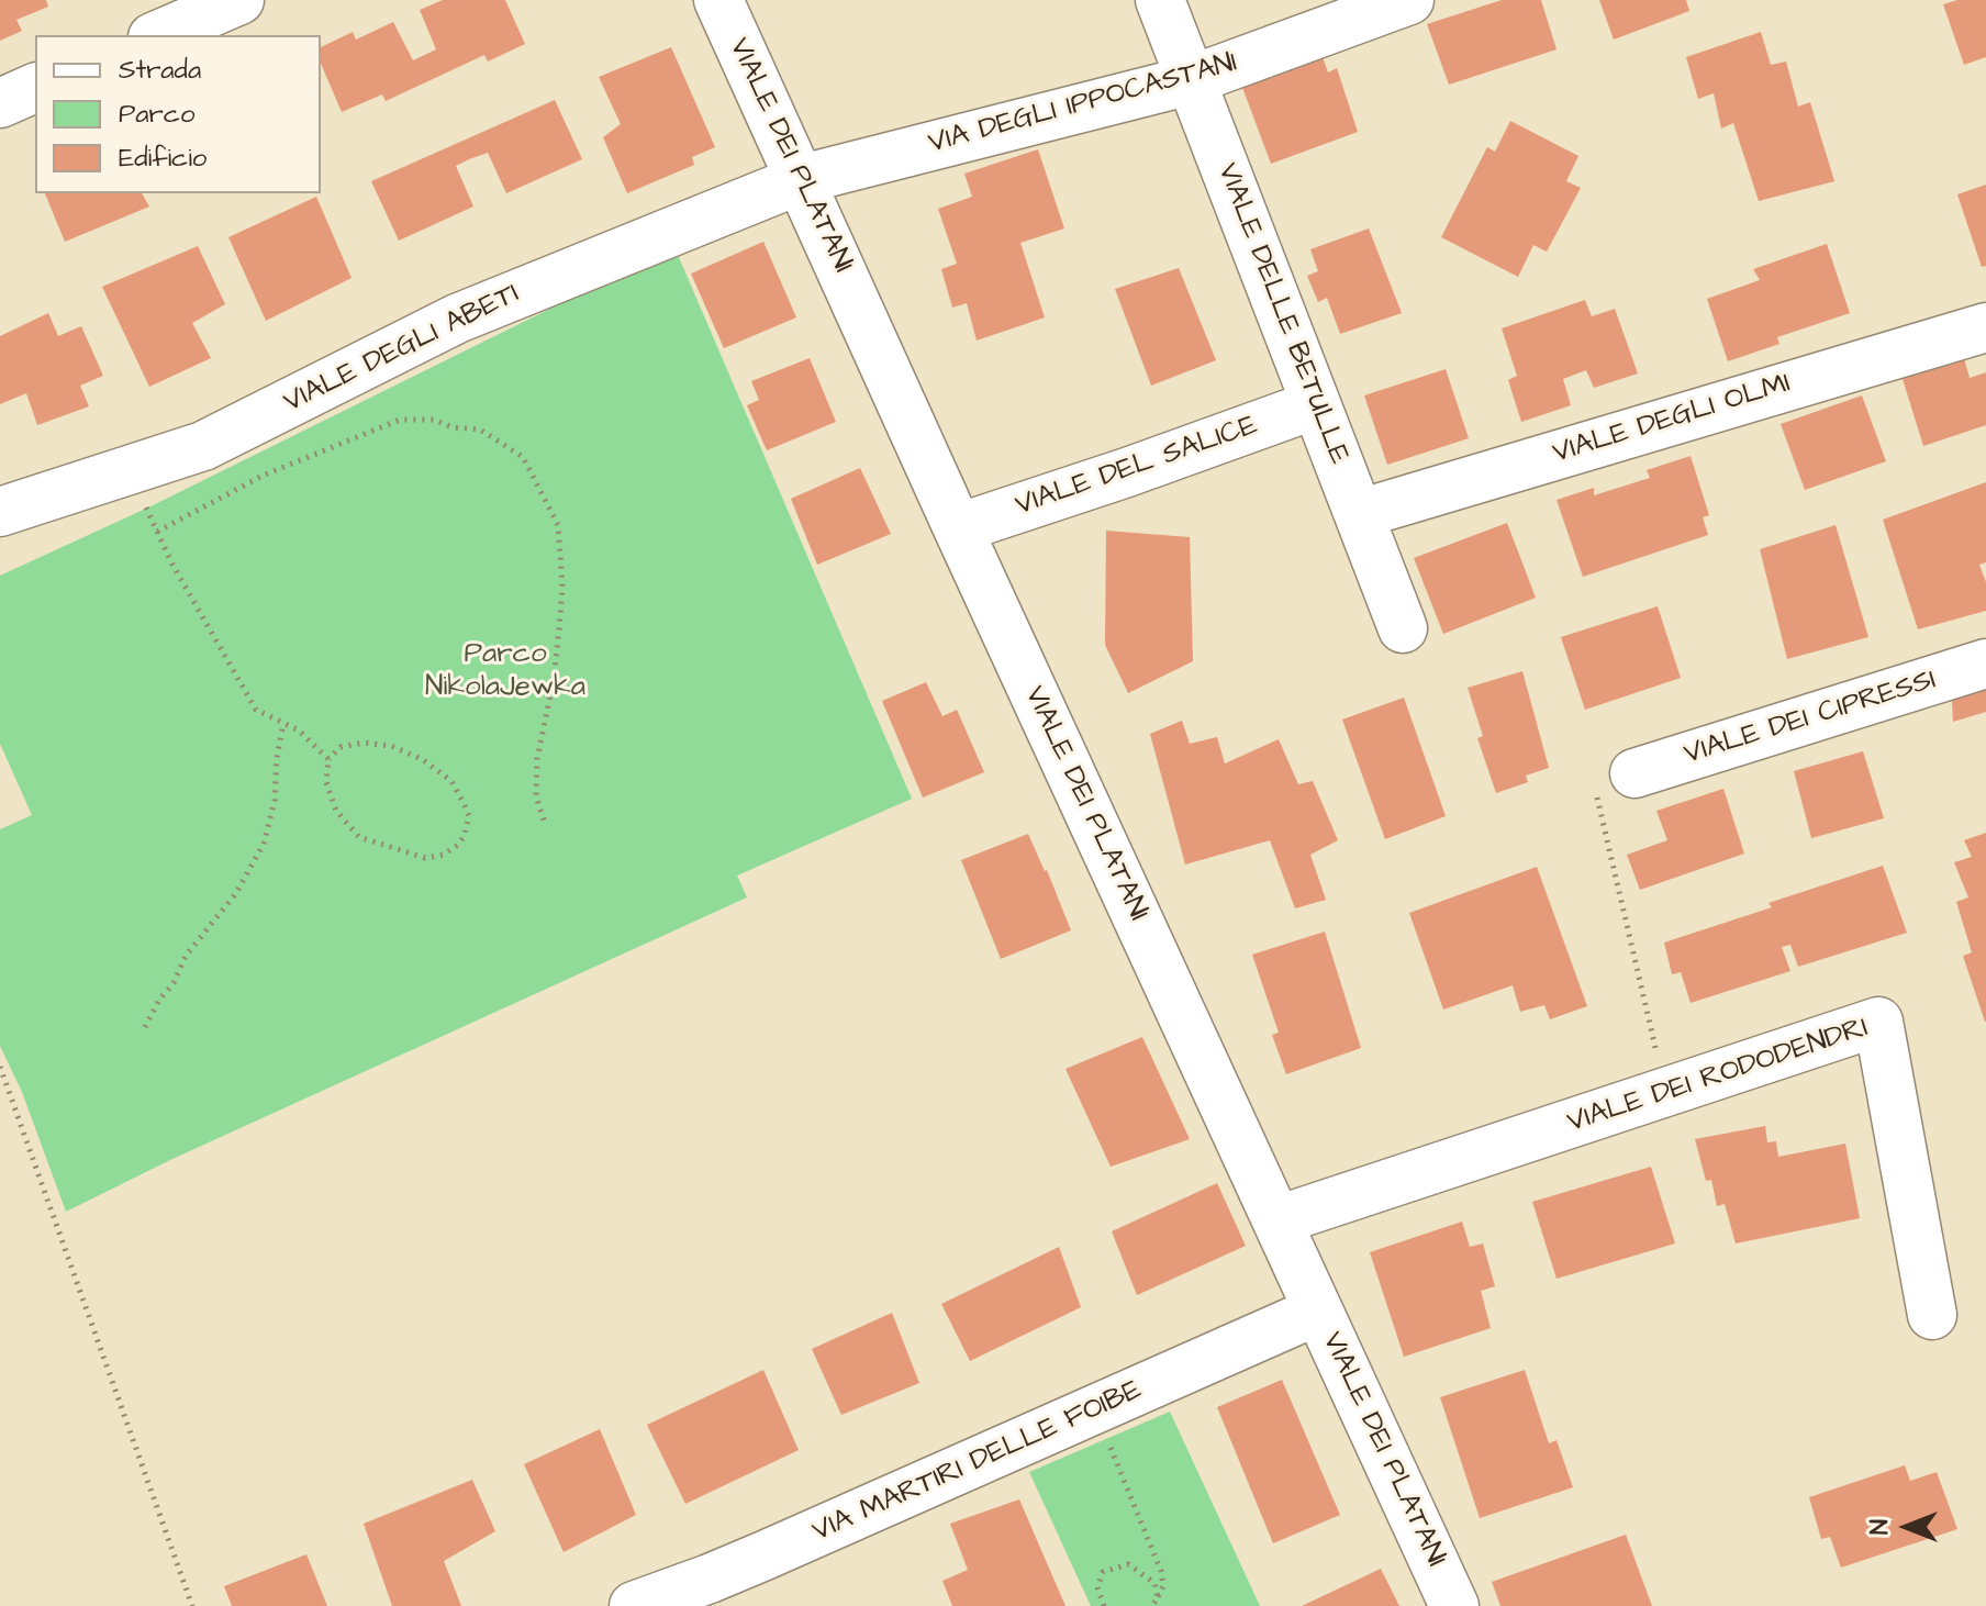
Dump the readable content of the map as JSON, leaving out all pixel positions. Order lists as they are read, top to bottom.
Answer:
{
  "streets": {
    "street": [
      "VIA DEGLI IPPOCASTANI",
      "VIALE DEI PLATANI",
      "VIALE DELLE BETULLE",
      "VIALE DEGLI ABETI",
      "VIALE DEGLI OLMI",
      "VIALE DEL SALICE",
      "VIALE DEI CIPRESSI",
      "VIALE DEI RODODENDRI",
      "VIA MARTIRI DELLE FOIBE"
    ]
  },
  "crossings": [
    ["VIA DEGLI IPPOCASTANI", "VIALE DEI PLATANI"],
    ["VIA DEGLI IPPOCASTANI", "VIALE DELLE BETULLE"],
    ["VIA DEGLI IPPOCASTANI", "VIALE DEGLI ABETI"],
    ["VIALE DEI PLATANI", "VIALE DEGLI ABETI"],
    ["VIALE DEI PLATANI", "VIALE DEL SALICE"],
    ["VIALE DEI PLATANI", "VIALE DEI RODODENDRI"],
    ["VIALE DEI PLATANI", "VIA MARTIRI DELLE FOIBE"],
    ["VIALE DELLE BETULLE", "VIALE DEGLI OLMI"],
    ["VIALE DELLE BETULLE", "VIALE DEL SALICE"]
  ],
  "parks": ["Parco NikolaJewka"],
  "legend": ["Strada", "Parco", "Edificio"],
  "north": "left"
}
